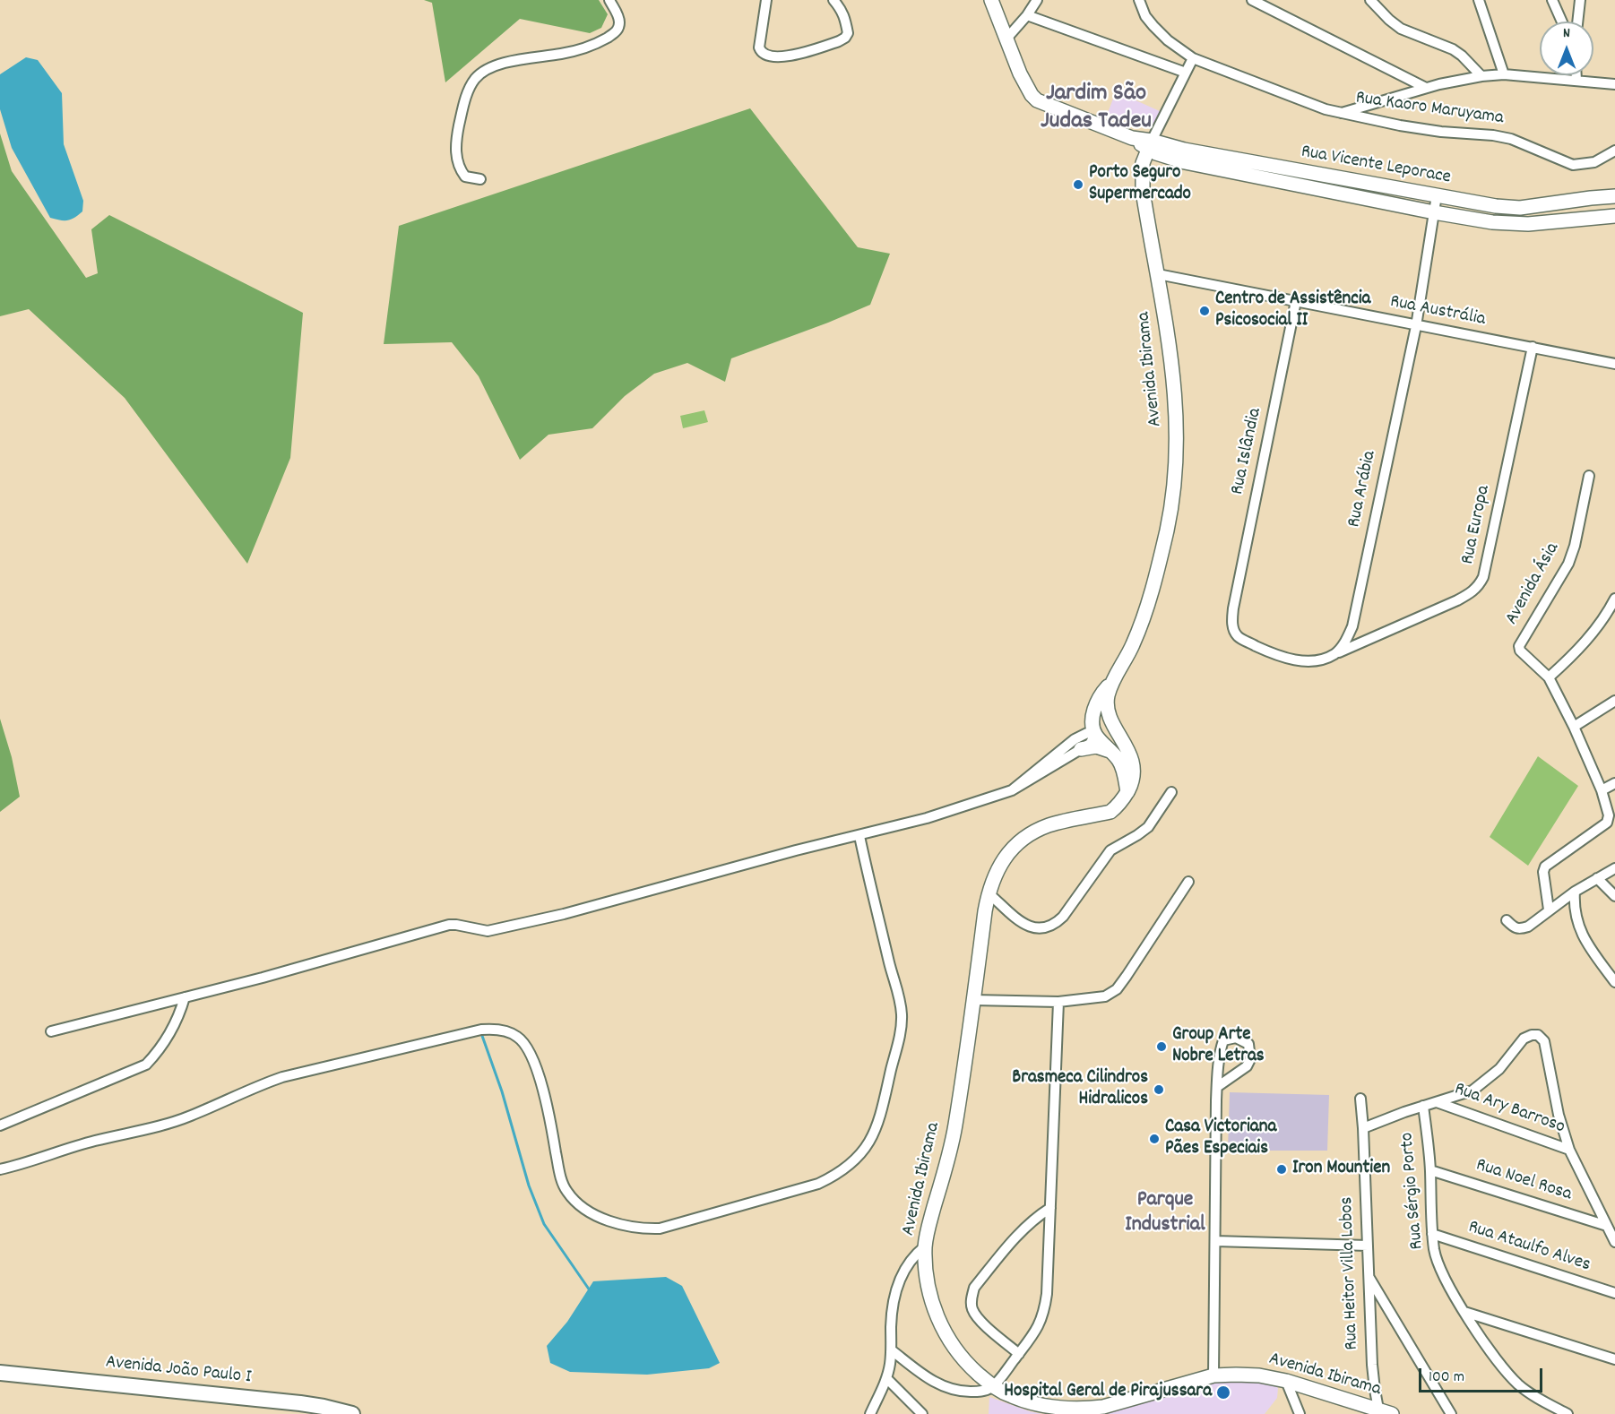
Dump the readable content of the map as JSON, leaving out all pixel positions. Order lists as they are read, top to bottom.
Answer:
{
  "streets": {
    "main road": ["Rua Vicente Leporace", "Avenida Ibirama", "Avenida João Paulo I"],
    "street": [
      "Rua Kaoro Maruyama",
      "Rua Austrália",
      "Rua Islândia",
      "Rua Arábia",
      "Rua Europa",
      "Avenida Ásia",
      "Rua Ary Barroso",
      "Rua Noel Rosa",
      "Rua Sérgio Porto",
      "Rua Ataulfo Alves",
      "Rua Heitor Villa Lobos"
    ]
  },
  "crossings": [
    ["Rua Vicente Leporace", "Avenida Ibirama"],
    ["Rua Vicente Leporace", "Rua Arábia"],
    ["Rua Austrália", "Avenida Ibirama"],
    ["Rua Austrália", "Rua Islândia"],
    ["Rua Austrália", "Rua Arábia"],
    ["Rua Austrália", "Rua Europa"],
    ["Avenida Ibirama", "Rua Heitor Villa Lobos"],
    ["Rua Islândia", "Rua Arábia"],
    ["Rua Islândia", "Rua Europa"],
    ["Rua Arábia", "Rua Europa"],
    ["Rua Noel Rosa", "Rua Sérgio Porto"],
    ["Rua Sérgio Porto", "Rua Ataulfo Alves"]
  ],
  "districts": ["Jardim São Judas Tadeu", "Parque Industrial"],
  "places": [
    "Porto Seguro Supermercado",
    "Centro de Assistência Psicosocial II",
    "Group Arte Nobre Letras",
    "Brasmeca Cilindros Hidralicos",
    "Casa Victoriana Pães Especiais",
    "Iron Mountien",
    "Hospital Geral de Pirajussara"
  ],
  "scale_bar": "100 m",
  "north": "top"
}
